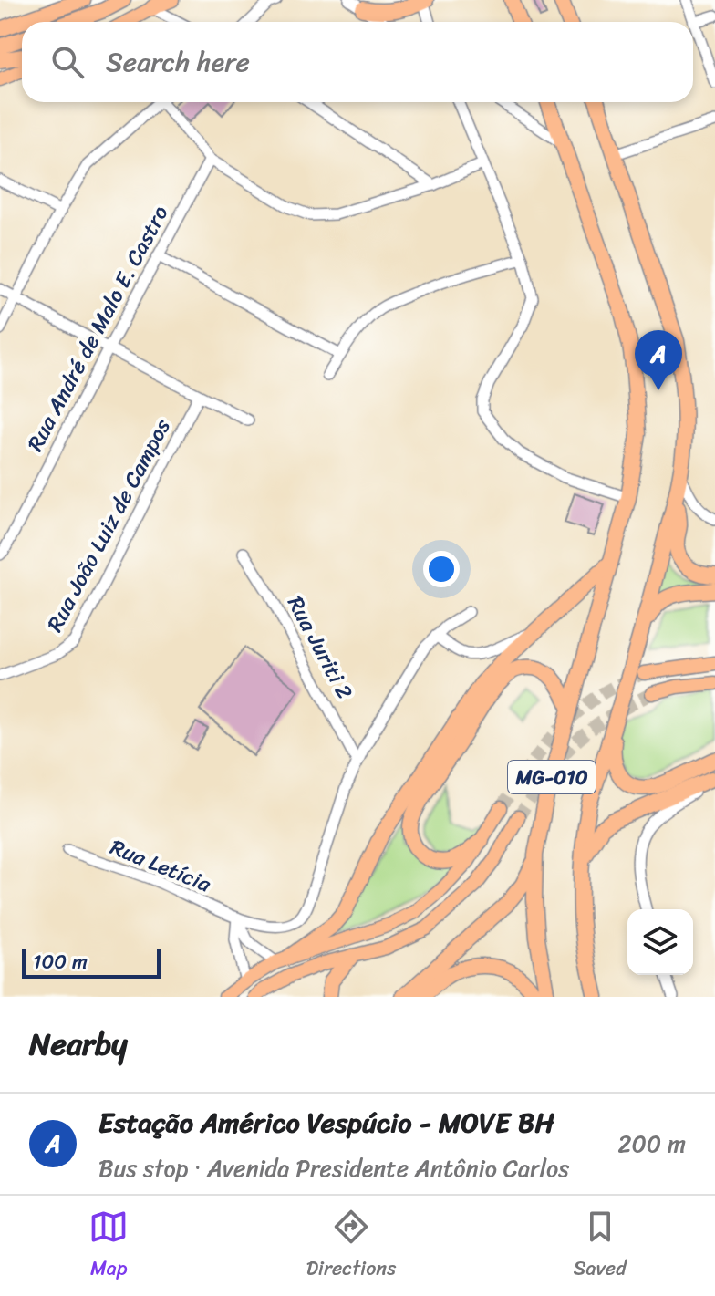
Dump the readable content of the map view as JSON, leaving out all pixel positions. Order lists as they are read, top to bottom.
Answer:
{
  "streets": {
    "highway": ["MG-010"],
    "street": [
      "Rua André de Malo E. Castro",
      "Rua João Luiz de Campos",
      "Rua Juriti 2",
      "Rua Letícia"
    ]
  },
  "crossings": [
    ["Rua Juriti 2", "Rua Letícia"]
  ],
  "scale_bar": "100 m",
  "page": {
    "search": "Search here",
    "pins": "A",
    "scale": "100 m",
    "heading": "Nearby",
    "list": [
      {
        "mark": "A",
        "name": "Estação Américo Vespúcio - MOVE BH",
        "note": "Bus stop · Avenida Presidente Antônio Carlos",
        "value": "200 m"
      }
    ],
    "nav": ["Map", "Directions", "Saved"]
  }
}
